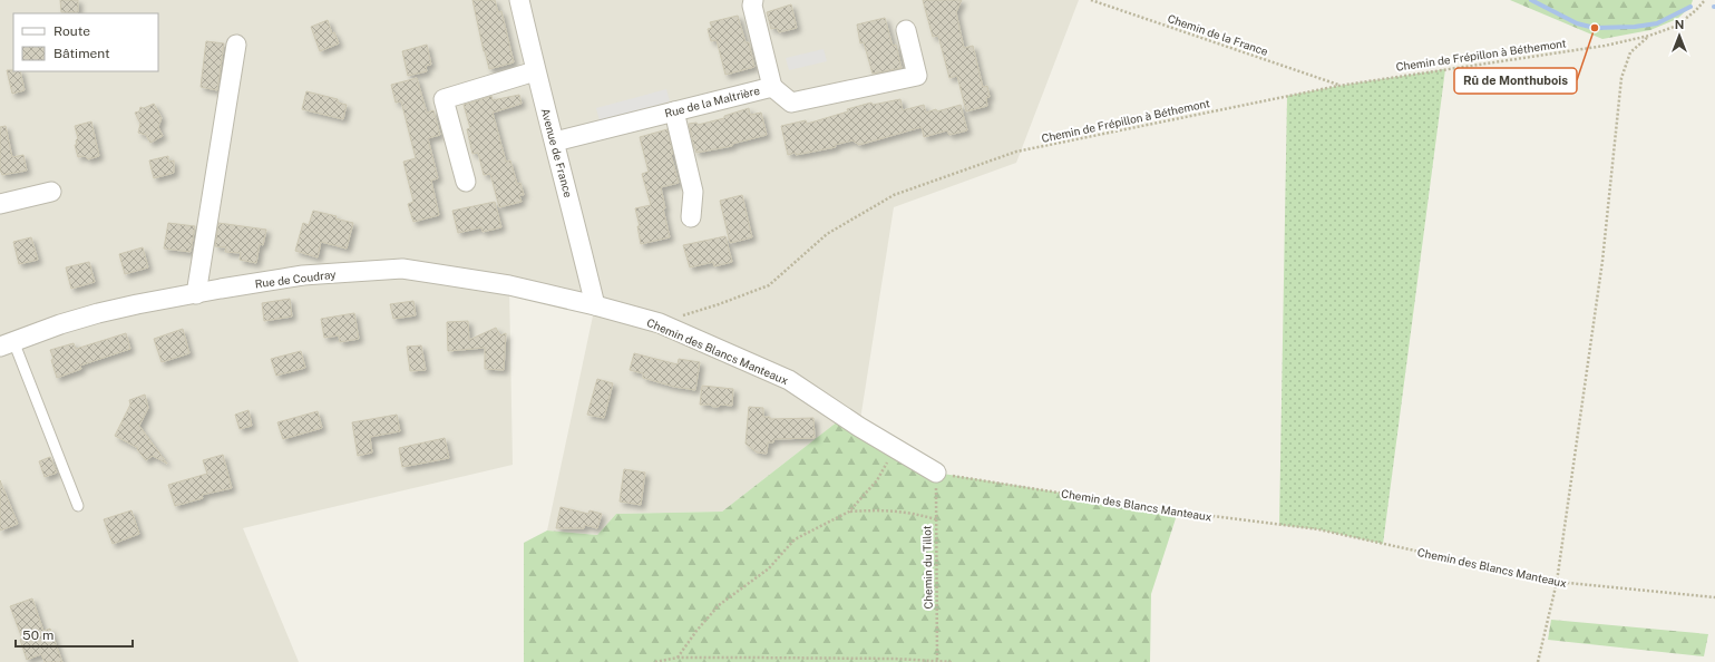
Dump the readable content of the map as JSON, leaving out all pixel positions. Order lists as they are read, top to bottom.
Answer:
{
  "streets": {
    "street": [
      "Rue de la Maltrière",
      "Avenue de France",
      "Rue de Coudray",
      "Chemin des Blancs Manteaux"
    ],
    "path": ["Chemin de la France", "Chemin de Frépillon à Béthemont", "Chemin du Tillot"]
  },
  "crossings": [
    ["Chemin de la France", "Chemin de Frépillon à Béthemont"],
    ["Chemin de Frépillon à Béthemont", "Chemin des Blancs Manteaux"],
    ["Rue de la Maltrière", "Avenue de France"],
    ["Avenue de France", "Rue de Coudray"],
    ["Avenue de France", "Chemin des Blancs Manteaux"],
    ["Rue de Coudray", "Chemin des Blancs Manteaux"],
    ["Chemin des Blancs Manteaux", "Chemin du Tillot"]
  ],
  "places": ["Rû de Monthubois"],
  "legend": ["Route", "Bâtiment"],
  "scale_bar": "50 m",
  "north": "top"
}
